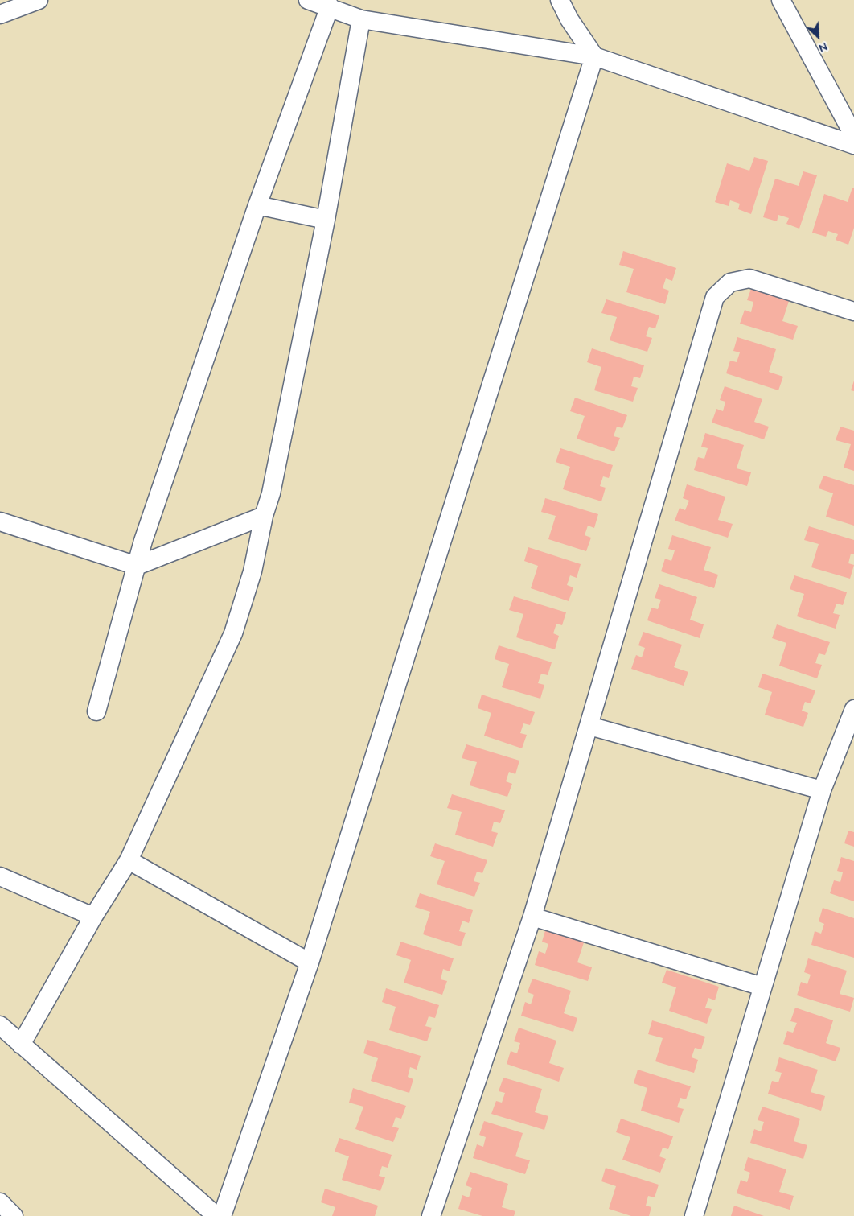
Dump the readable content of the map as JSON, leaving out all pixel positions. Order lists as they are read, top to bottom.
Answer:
{
  "north": "bottom right"
}
